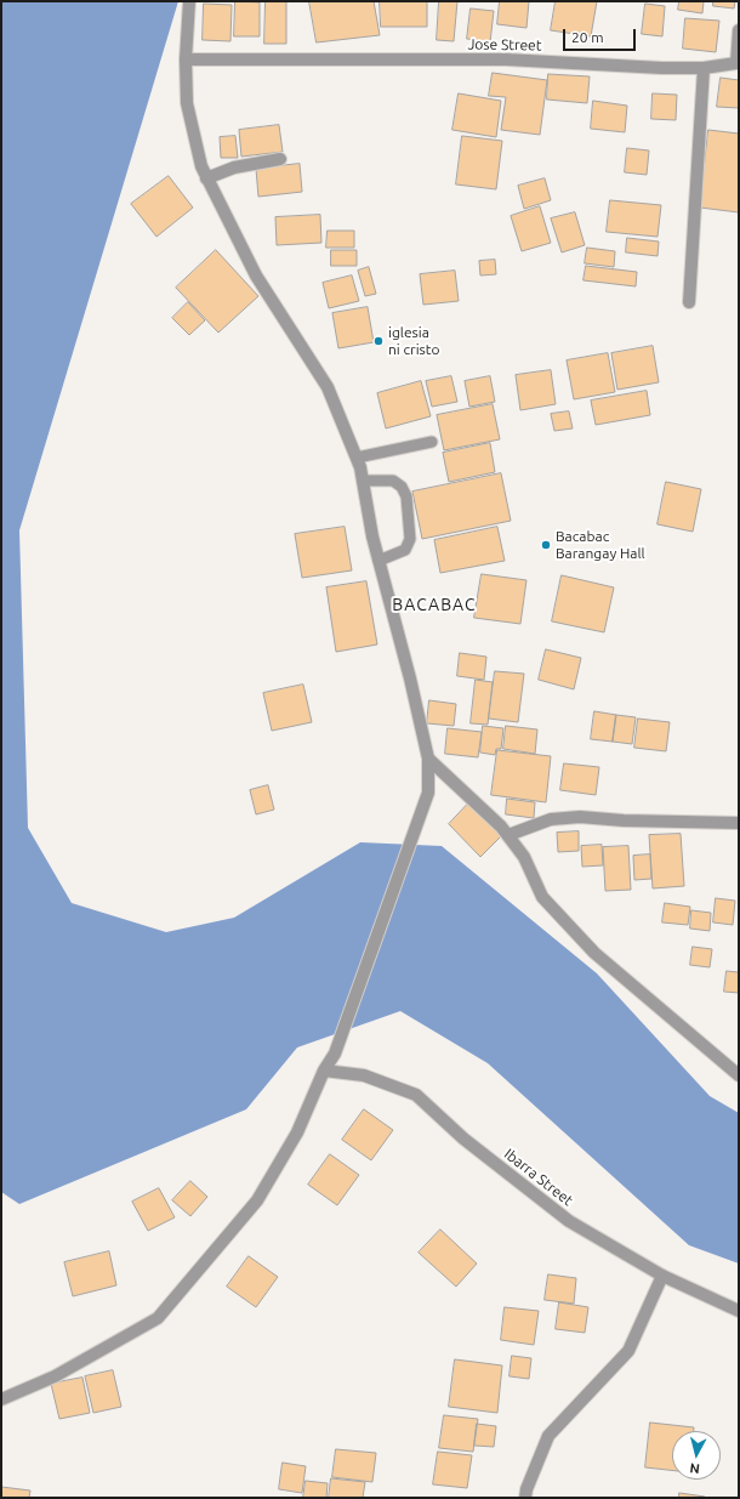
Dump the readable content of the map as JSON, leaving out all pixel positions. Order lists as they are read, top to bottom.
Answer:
{
  "streets": {
    "street": ["Jose Street", "Ibarra Street"]
  },
  "districts": ["BACABAC"],
  "places": ["iglesia ni cristo", "Bacabac Barangay Hall"],
  "scale_bar": "20 m",
  "north": "bottom"
}
